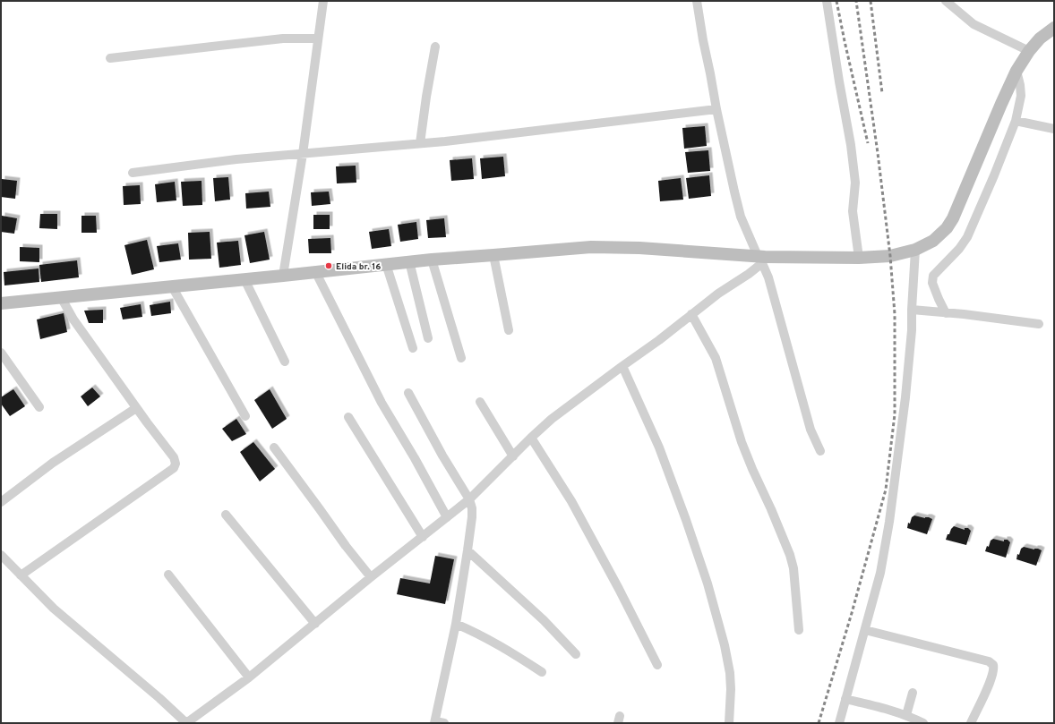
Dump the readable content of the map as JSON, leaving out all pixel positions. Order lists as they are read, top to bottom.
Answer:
{
  "places": ["Elida br. 16"]
}
